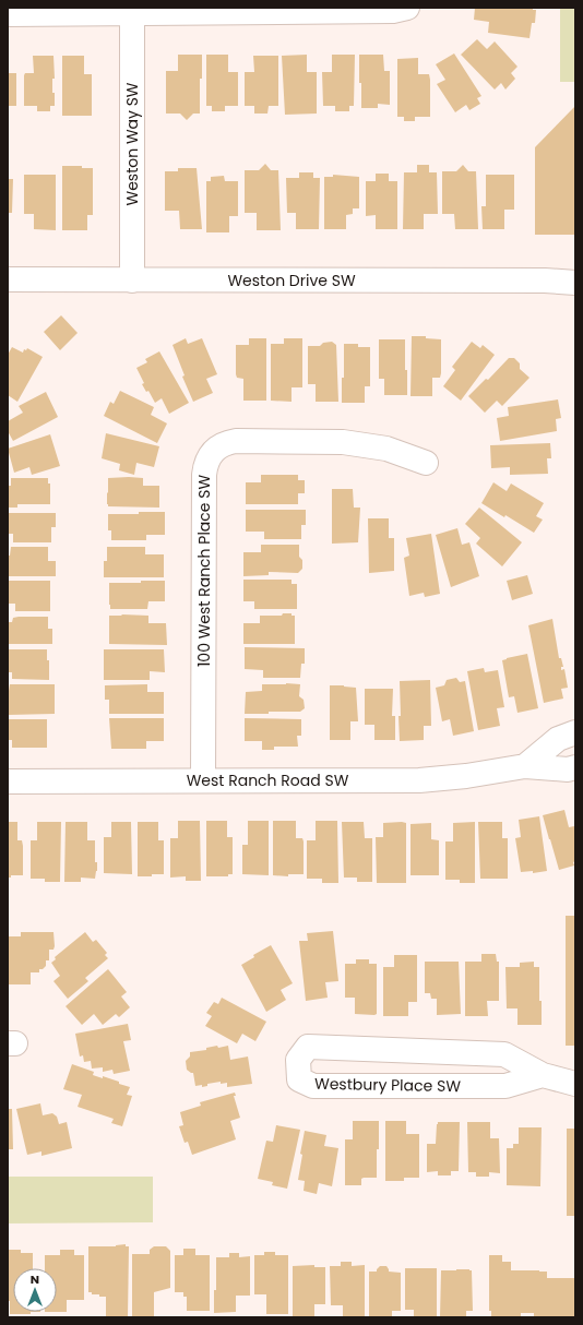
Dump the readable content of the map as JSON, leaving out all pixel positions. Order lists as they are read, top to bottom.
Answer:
{
  "streets": {
    "street": [
      "Weston Way SW",
      "Weston Drive SW",
      "100 West Ranch Place SW",
      "West Ranch Road SW",
      "Westbury Place SW"
    ]
  },
  "crossings": [
    ["Weston Way SW", "Weston Drive SW"],
    ["100 West Ranch Place SW", "West Ranch Road SW"]
  ],
  "north": "top"
}
